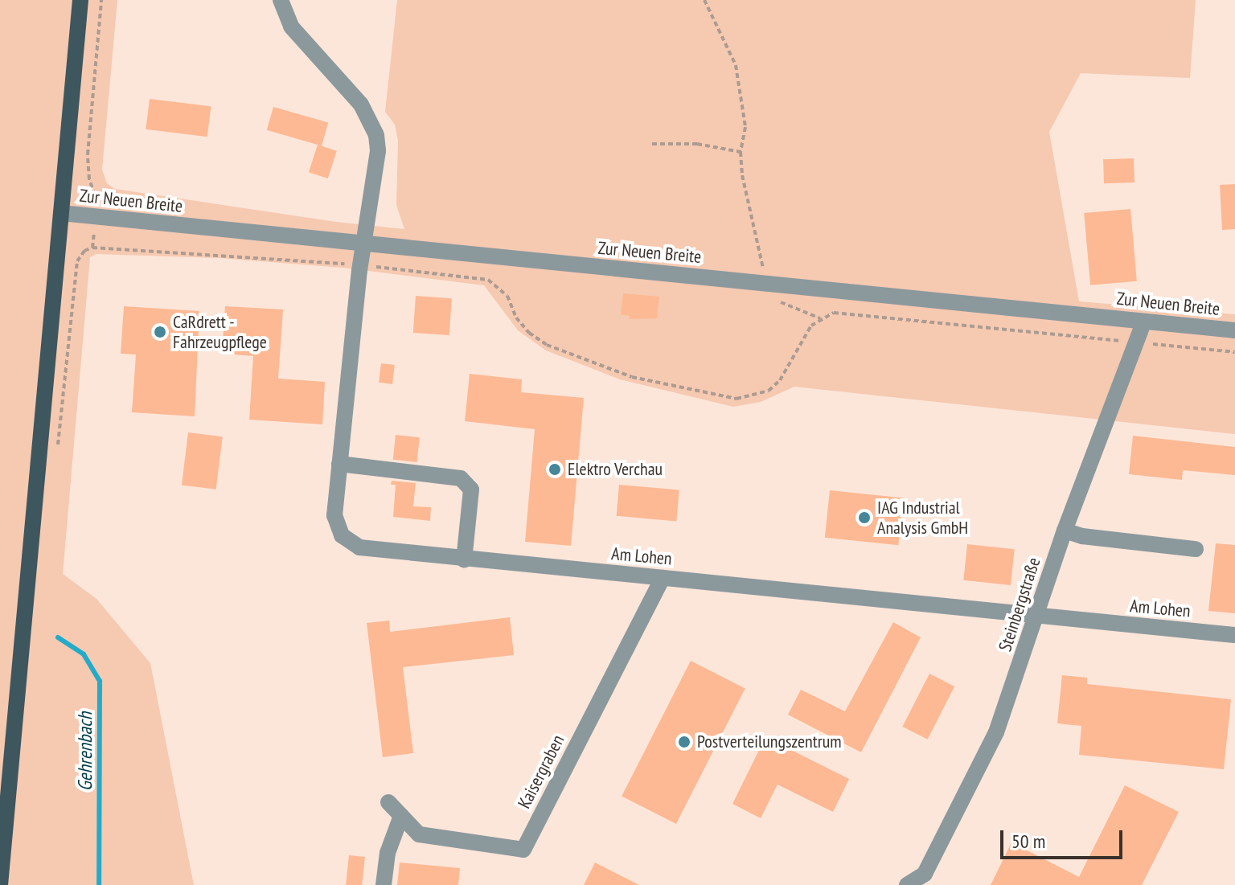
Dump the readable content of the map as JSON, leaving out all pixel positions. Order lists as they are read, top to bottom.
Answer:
{
  "streets": {
    "street": [
      "Zur Neuen Breite",
      "Am Lohen",
      "Steinbergstraße",
      "Kaisergraben"
    ]
  },
  "crossings": [
    ["Zur Neuen Breite", "Am Lohen"],
    ["Zur Neuen Breite", "Steinbergstraße"],
    ["Am Lohen", "Steinbergstraße"],
    ["Am Lohen", "Kaisergraben"]
  ],
  "water": ["Gehrenbach"],
  "places": [
    "CaRdrett - Fahrzeugpflege",
    "Elektro Verchau",
    "IAG Industrial Analysis GmbH",
    "Postverteilungszentrum"
  ],
  "scale_bar": "50 m"
}
